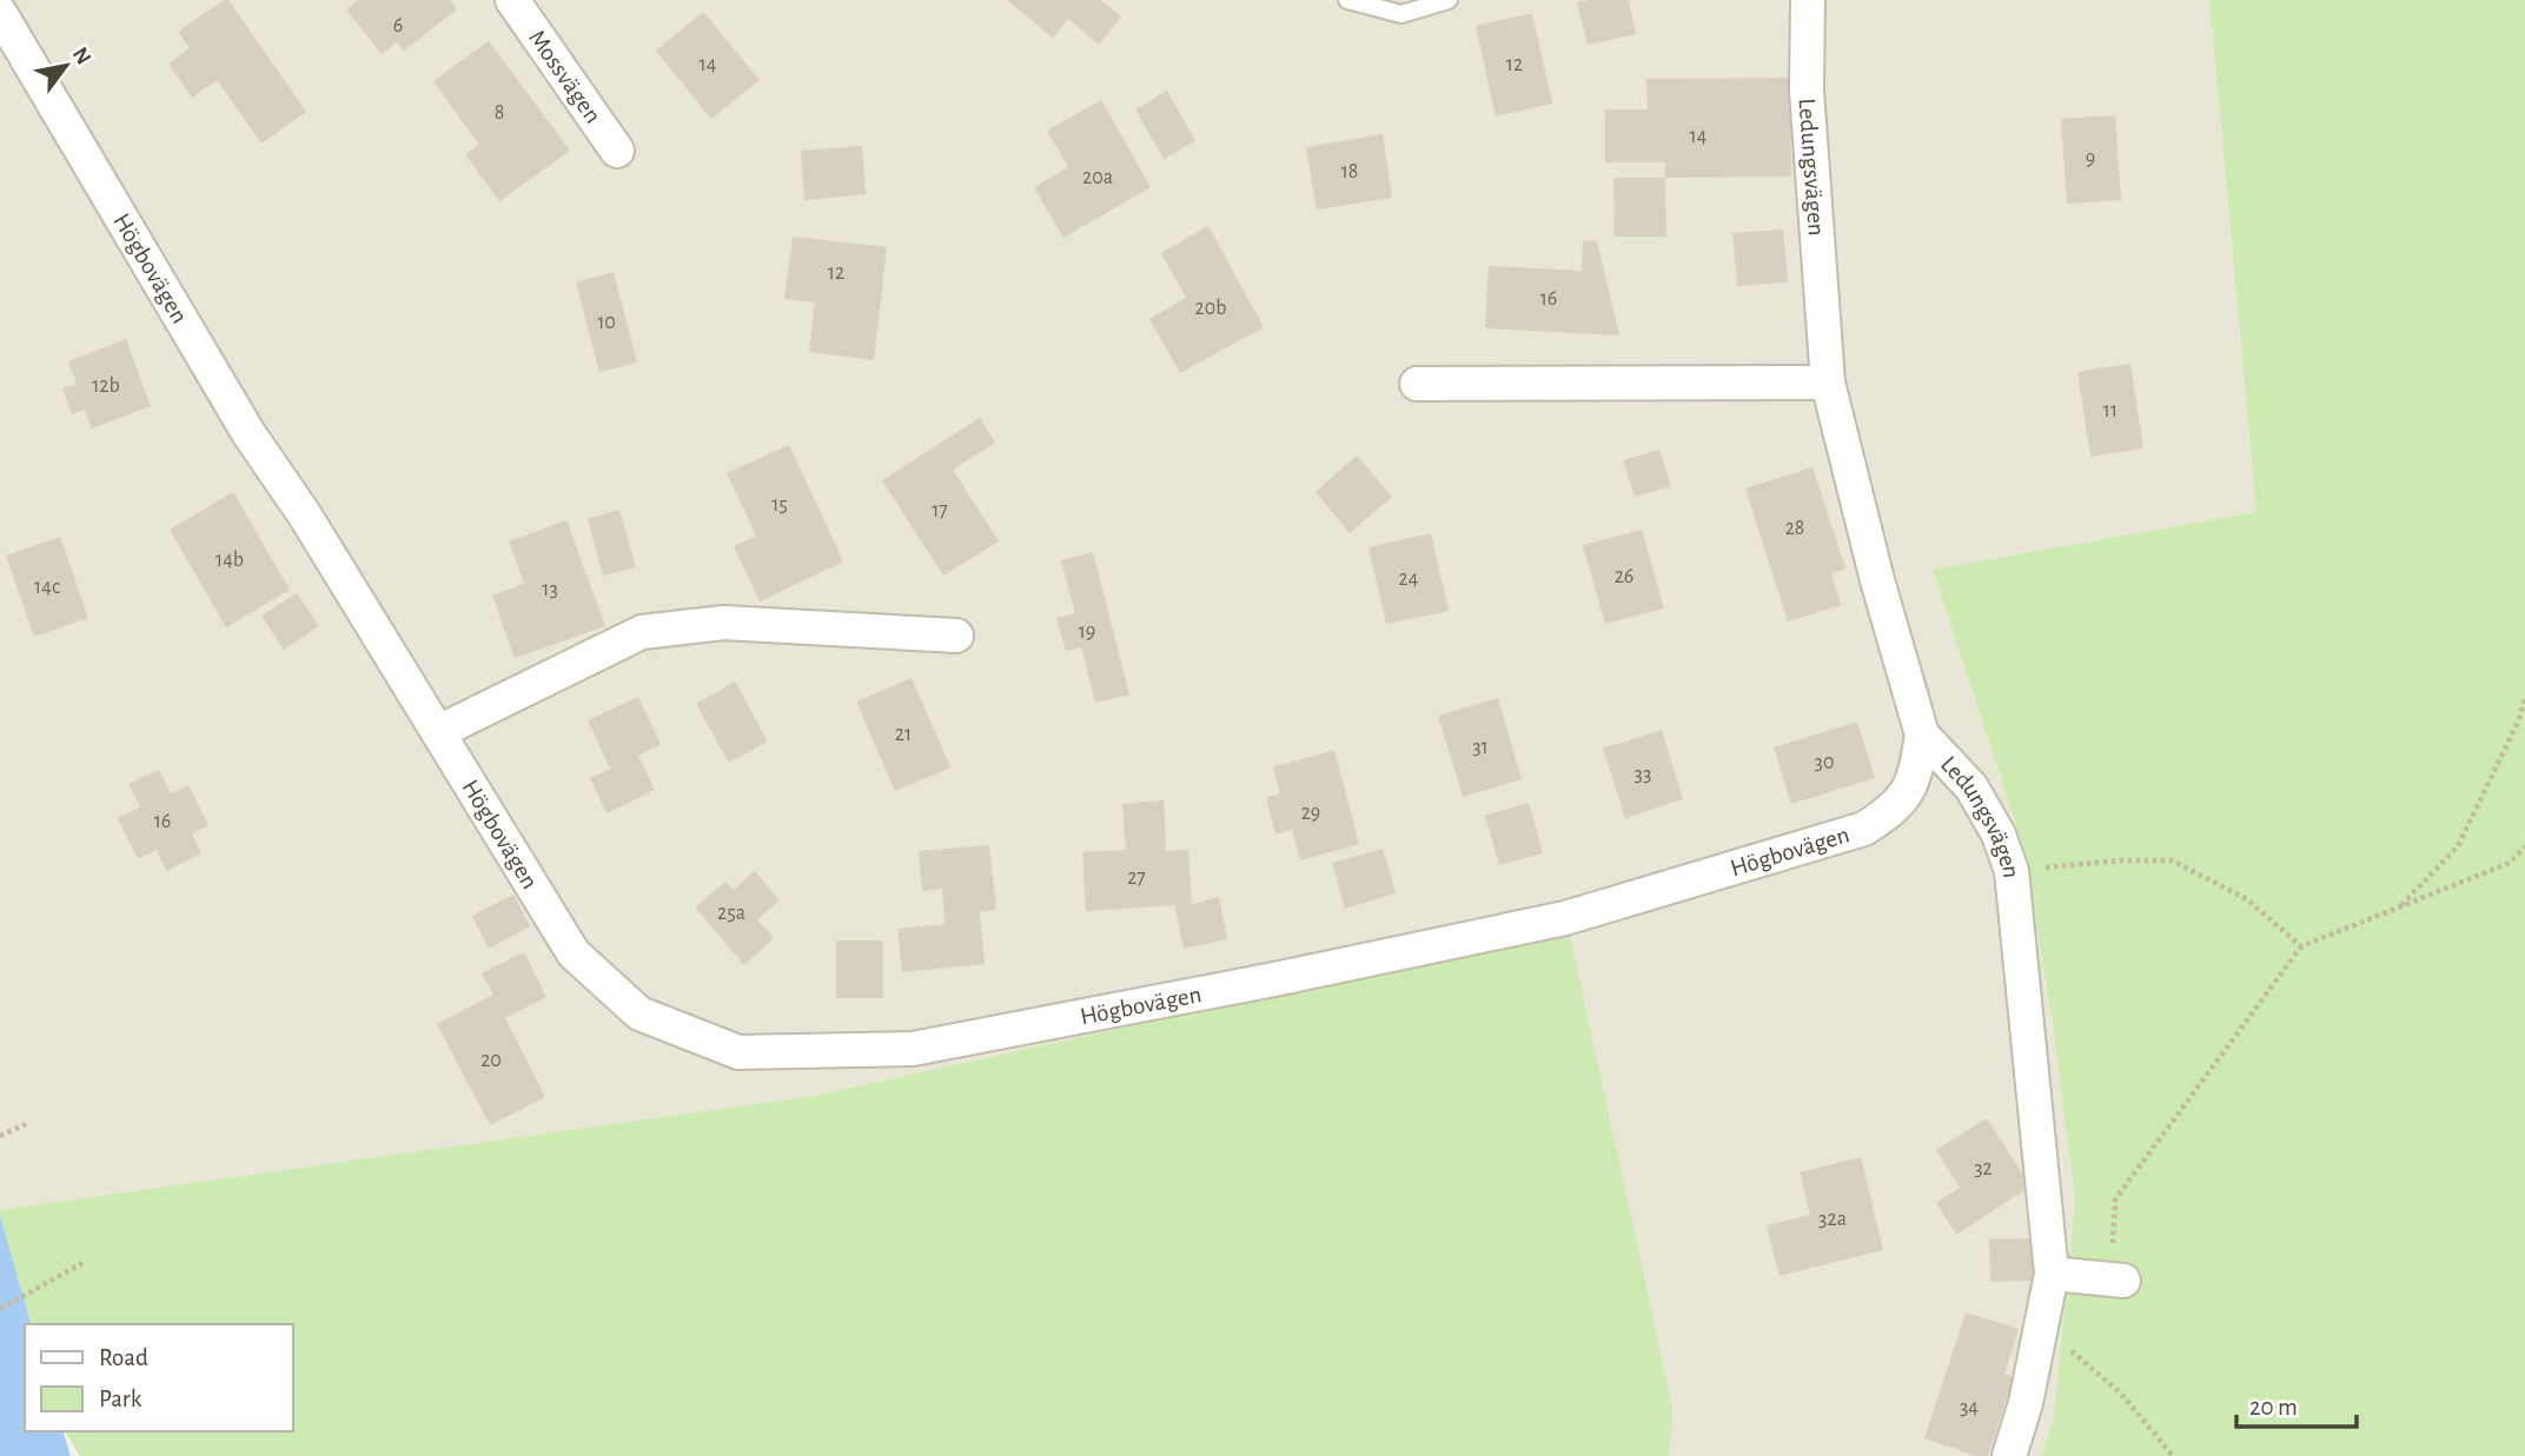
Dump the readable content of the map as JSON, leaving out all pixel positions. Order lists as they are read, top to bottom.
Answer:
{
  "streets": {
    "street": ["Mossvägen", "Ledungsvägen", "Högbovägen"]
  },
  "crossings": [
    ["Ledungsvägen", "Högbovägen"]
  ],
  "house_numbers": [
    "6",
    "14",
    "12",
    "8",
    "14",
    "9",
    "18",
    "20a",
    "12",
    "16",
    "20b",
    "10",
    "12b",
    "11",
    "15",
    "17",
    "28",
    "14b",
    "26",
    "24",
    "14c",
    "13",
    "19",
    "21",
    "31",
    "30",
    "33",
    "29",
    "16",
    "27",
    "25a",
    "20",
    "32",
    "32a",
    "34"
  ],
  "legend": ["Road", "Park"],
  "scale_bar": "20 m",
  "north": "top right"
}
